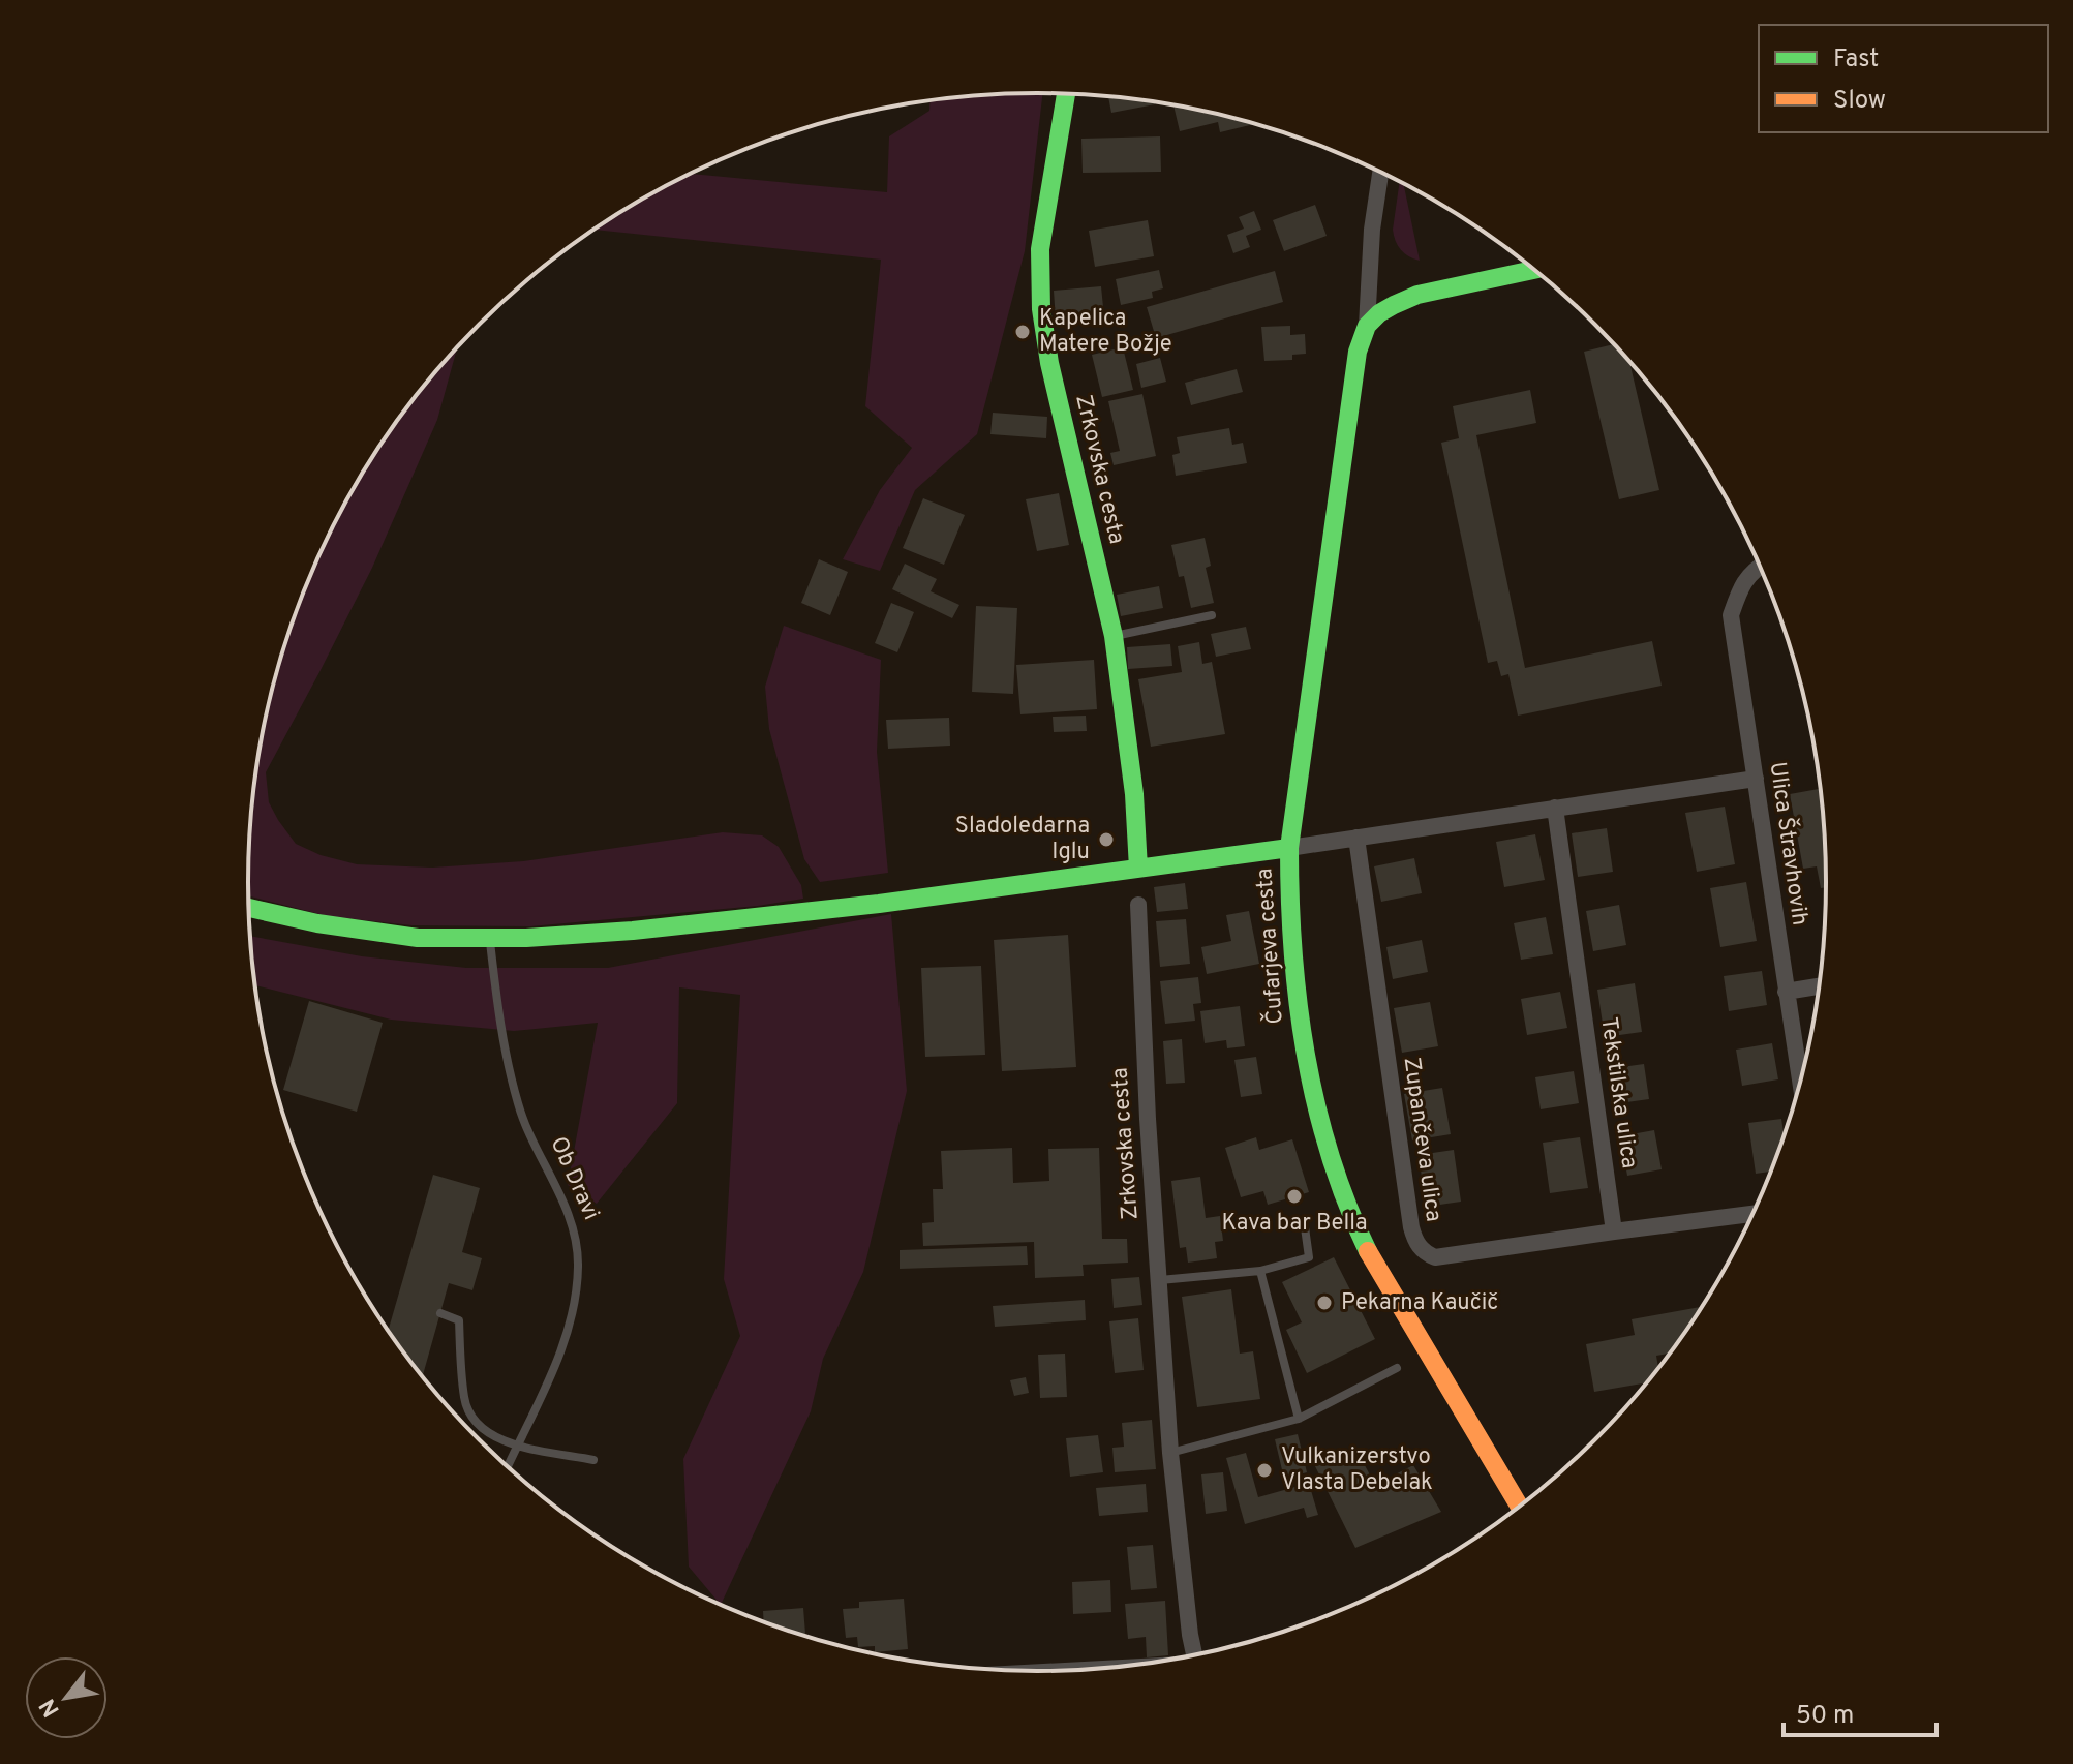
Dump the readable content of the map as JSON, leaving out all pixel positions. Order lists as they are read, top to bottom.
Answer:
{
  "streets": {
    "street": [
      "Zrkovska cesta",
      "Ulica Štravhovih",
      "Čufarjeva cesta",
      "Tekstilska ulica",
      "Zupančeva ulica"
    ],
    "lane": ["Ob Dravi"]
  },
  "crossings": [
    ["Tekstilska ulica", "Zupančeva ulica"]
  ],
  "places": [
    "Kapelica Matere Božje",
    "Sladoledarna Iglu",
    "Kava bar Bella",
    "Pekarna Kaučič",
    "Vulkanizerstvo Vlasta Debelak"
  ],
  "legend": ["Fast", "Slow"],
  "scale_bar": "50 m",
  "north": "bottom left"
}
